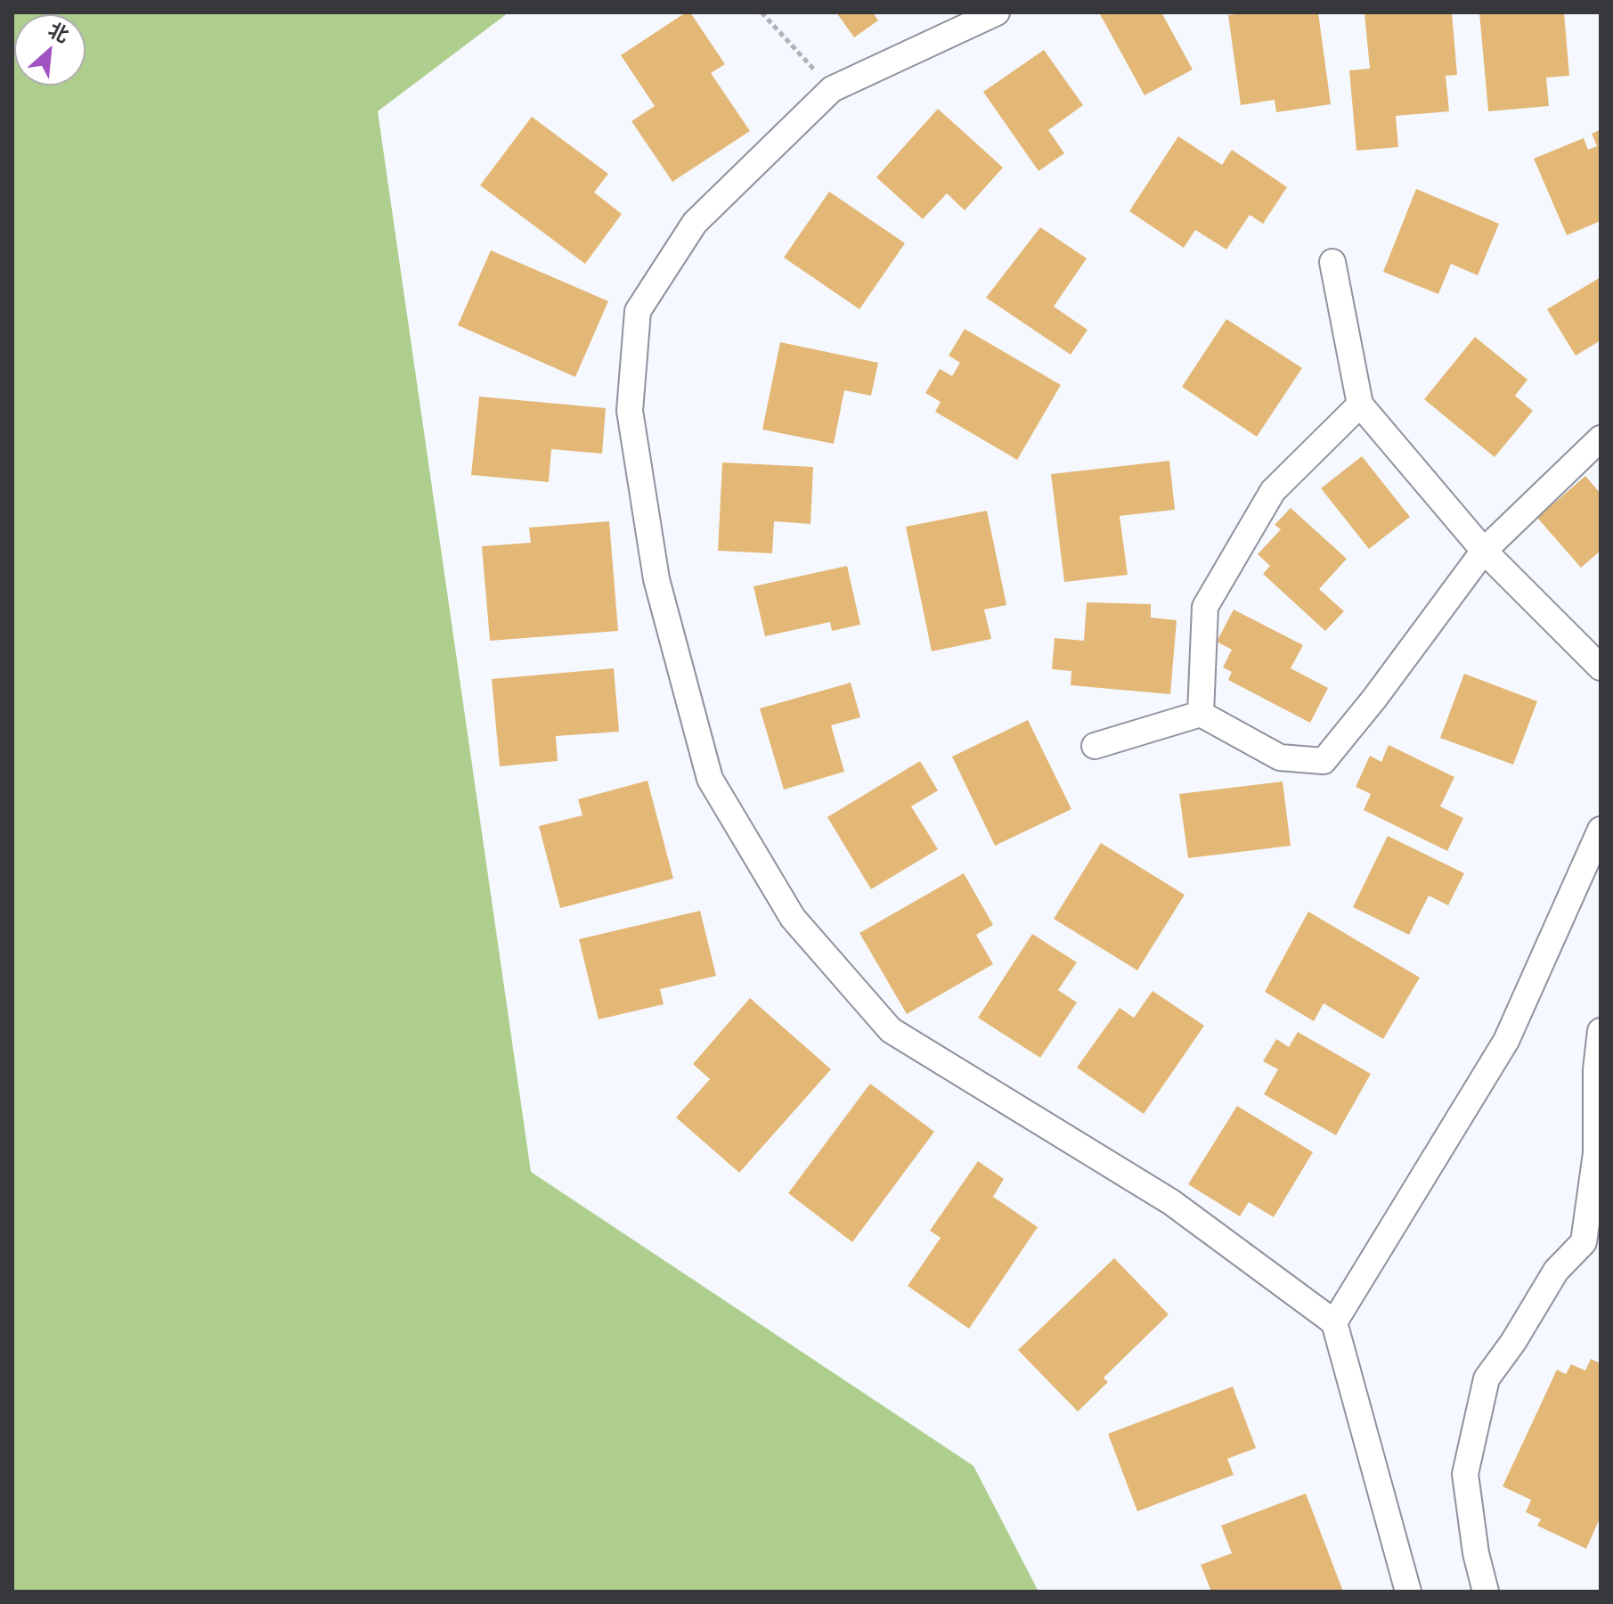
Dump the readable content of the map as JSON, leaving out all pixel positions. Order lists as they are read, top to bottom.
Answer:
{
  "north": "top right"
}
